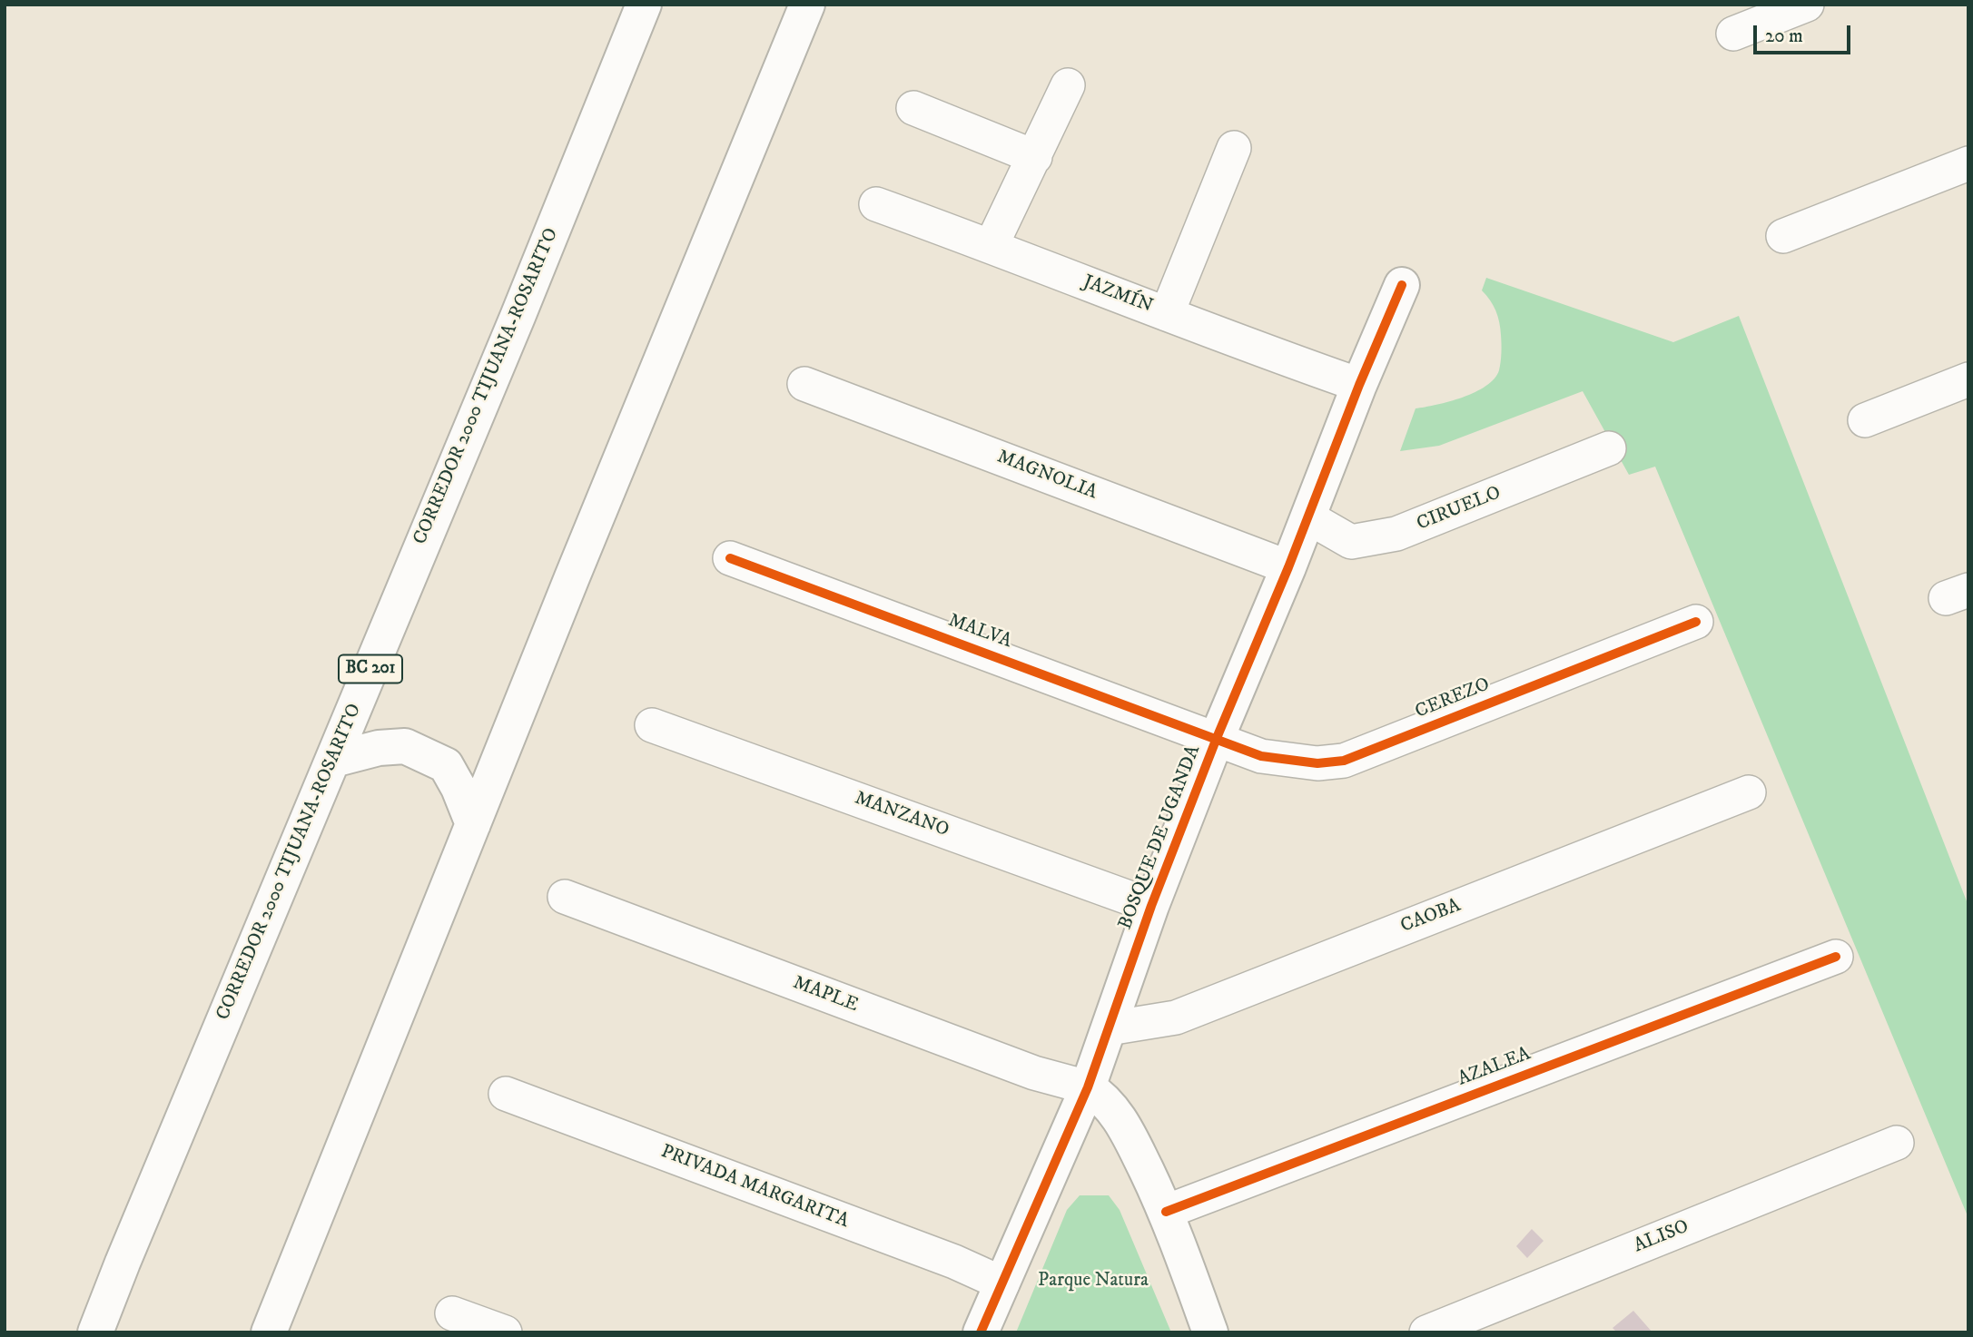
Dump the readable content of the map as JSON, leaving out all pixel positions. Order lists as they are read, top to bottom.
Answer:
{
  "streets": {
    "main road": ["CORREDOR 2000 TIJUANA-ROSARITO", "BC 201", "BOSQUE DE UGANDA"],
    "street": [
      "JAZMÍN",
      "MAGNOLIA",
      "CIRUELO",
      "MALVA",
      "CEREZO",
      "MANZANO",
      "CAOBA",
      "MAPLE",
      "AZALEA",
      "PRIVADA MARGARITA",
      "ALISO"
    ]
  },
  "crossings": [
    ["JAZMÍN", "BOSQUE DE UGANDA"],
    ["MAGNOLIA", "BOSQUE DE UGANDA"],
    ["CIRUELO", "BOSQUE DE UGANDA"],
    ["MALVA", "CEREZO"],
    ["MALVA", "BOSQUE DE UGANDA"],
    ["CEREZO", "BOSQUE DE UGANDA"],
    ["MANZANO", "BOSQUE DE UGANDA"],
    ["BOSQUE DE UGANDA", "CAOBA"],
    ["BOSQUE DE UGANDA", "MAPLE"],
    ["BOSQUE DE UGANDA", "PRIVADA MARGARITA"]
  ],
  "parks": ["Parque Natura"],
  "scale_bar": "20 m"
}
